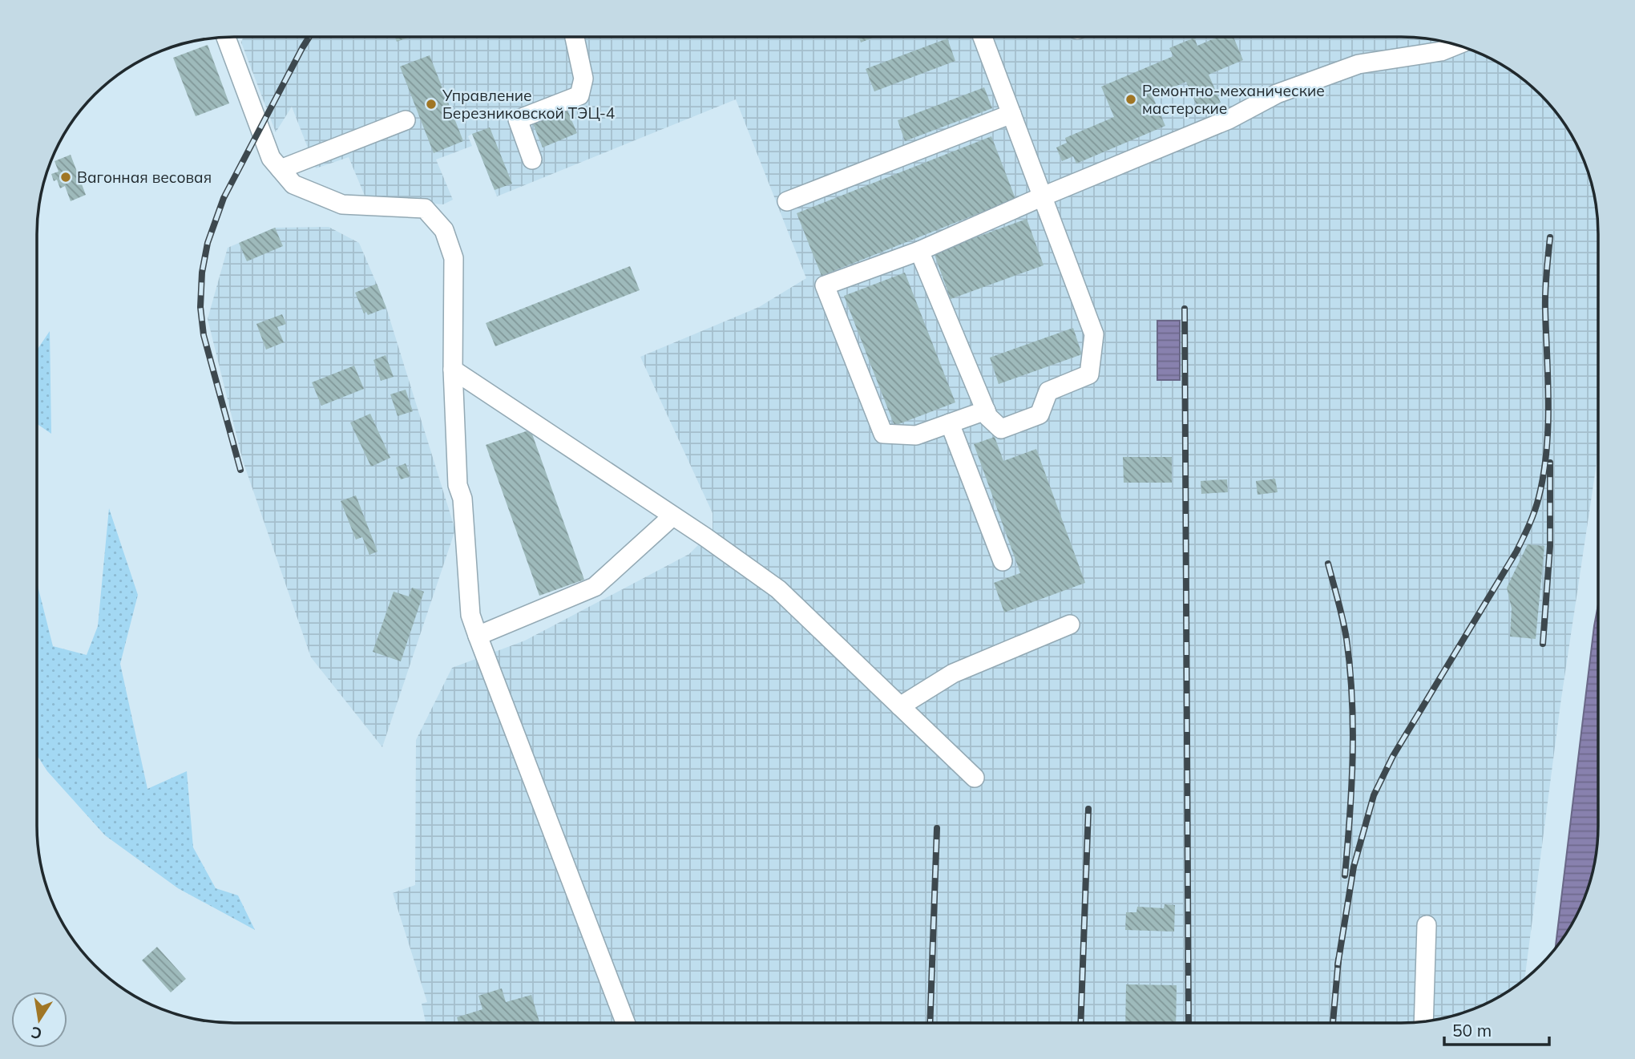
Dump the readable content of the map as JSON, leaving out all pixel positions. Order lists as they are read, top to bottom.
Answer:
{
  "places": ["Ремонтно-механические мастерские", "Управление Березниковской ТЭЦ-4", "Вагонная весовая"],
  "scale_bar": "50 m",
  "north": "bottom"
}
